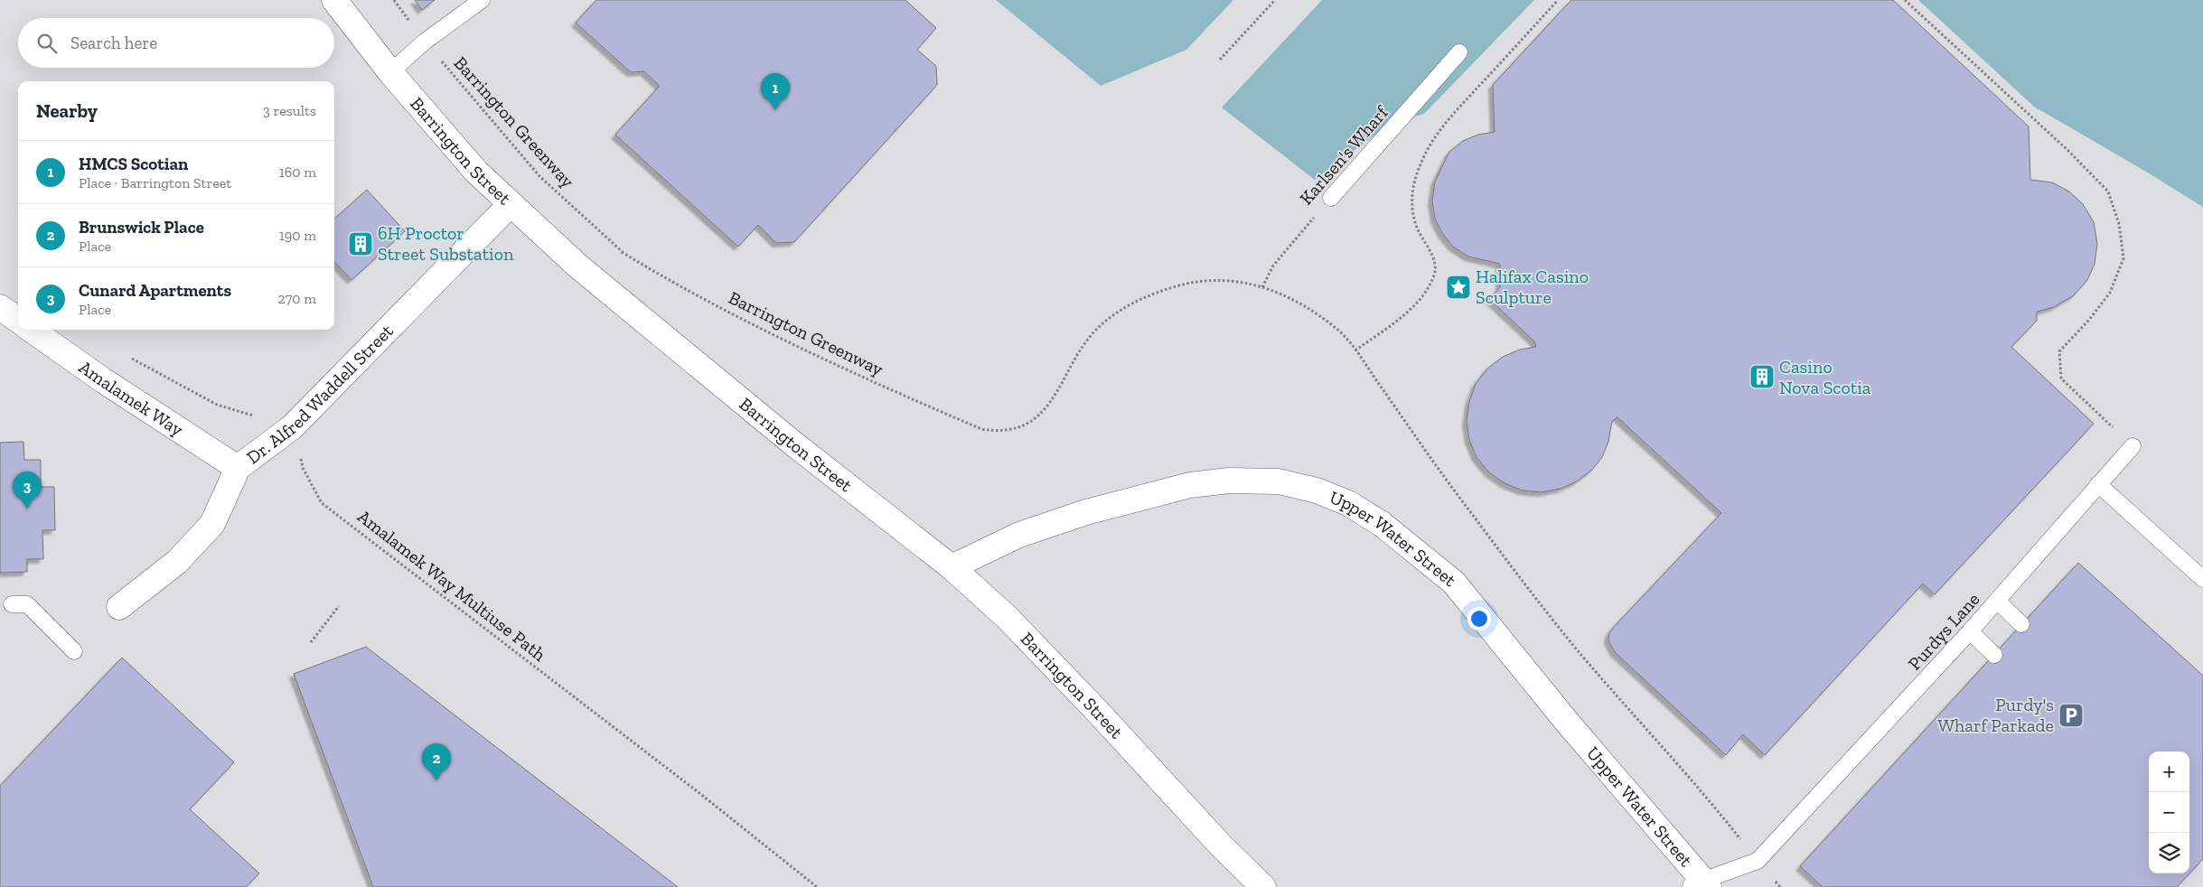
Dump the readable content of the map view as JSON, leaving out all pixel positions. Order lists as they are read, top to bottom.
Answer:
{
  "streets": {
    "street": [
      "Barrington Street",
      "Dr. Alfred Waddell Street",
      "Amalamek Way",
      "Upper Water Street"
    ],
    "lane": ["Karlsen's Wharf", "Purdys Lane"],
    "path": ["Barrington Greenway", "Amalamek Way Multiuse Path"]
  },
  "crossings": [
    ["Barrington Street", "Dr. Alfred Waddell Street"],
    ["Barrington Street", "Upper Water Street"],
    ["Dr. Alfred Waddell Street", "Amalamek Way"],
    ["Dr. Alfred Waddell Street", "Amalamek Way Multiuse Path"],
    ["Upper Water Street", "Purdys Lane"]
  ],
  "places": {
    "building": ["6H Proctor Street Substation", "Casino Nova Scotia"],
    "place": ["Halifax Casino Sculpture"],
    "parking": ["Purdy's Wharf Parkade"]
  },
  "page": {
    "search": "Search here",
    "pins": ["1", "3", "2"],
    "heading": ["Nearby", "3 results"],
    "list": [
      {
        "mark": "1",
        "name": "HMCS Scotian",
        "note": "Place · Barrington Street",
        "value": "160 m"
      },
      {
        "mark": "2",
        "name": "Brunswick Place",
        "note": "Place",
        "value": "190 m"
      },
      {
        "mark": "3",
        "name": "Cunard Apartments",
        "note": "Place",
        "value": "270 m"
      }
    ],
    "map_buttons": ["+", "−"]
  }
}
